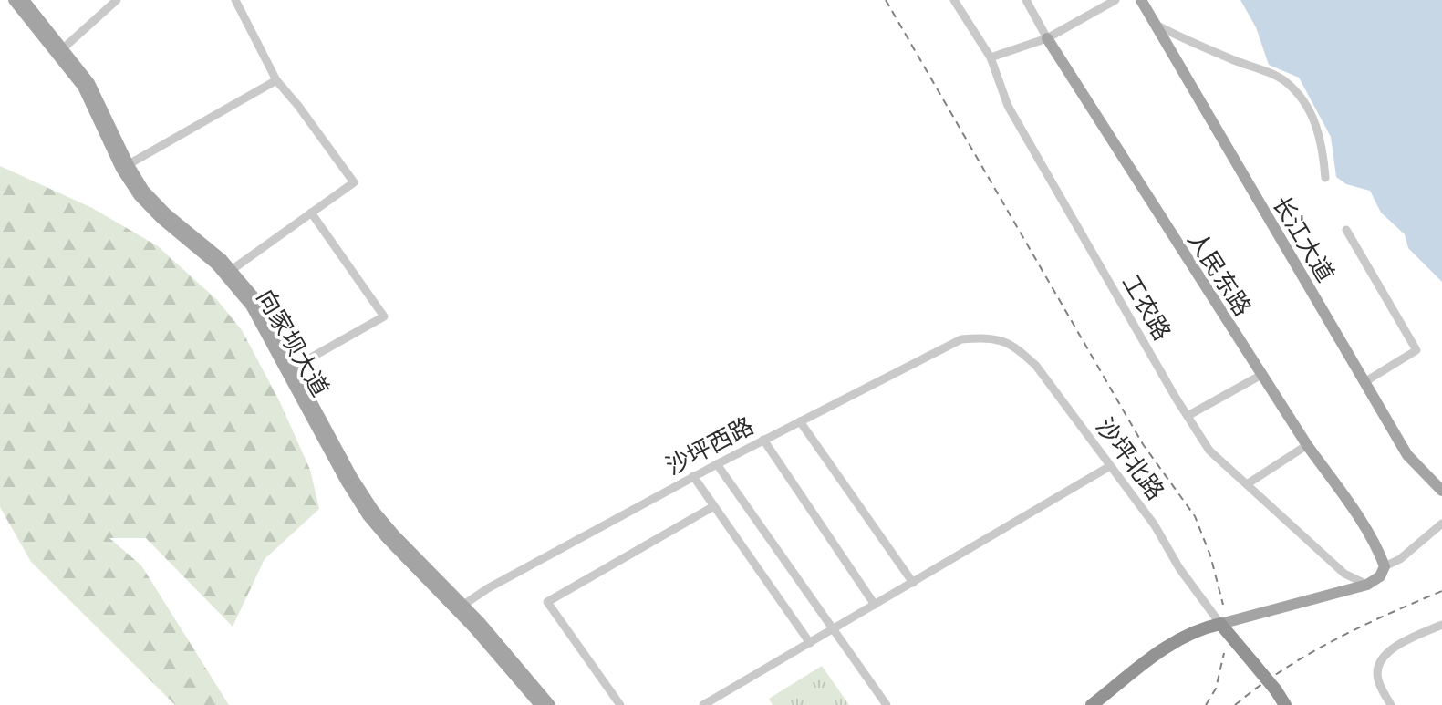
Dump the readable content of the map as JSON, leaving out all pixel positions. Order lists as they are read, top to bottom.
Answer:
{
  "streets": {
    "main road": ["长江大道", "人民东路", "向家坝大道"],
    "street": ["工农路", "沙坪西路", "沙坪北路"]
  },
  "crossings": [
    ["向家坝大道", "沙坪西路"],
    ["沙坪西路", "沙坪北路"]
  ]
}
